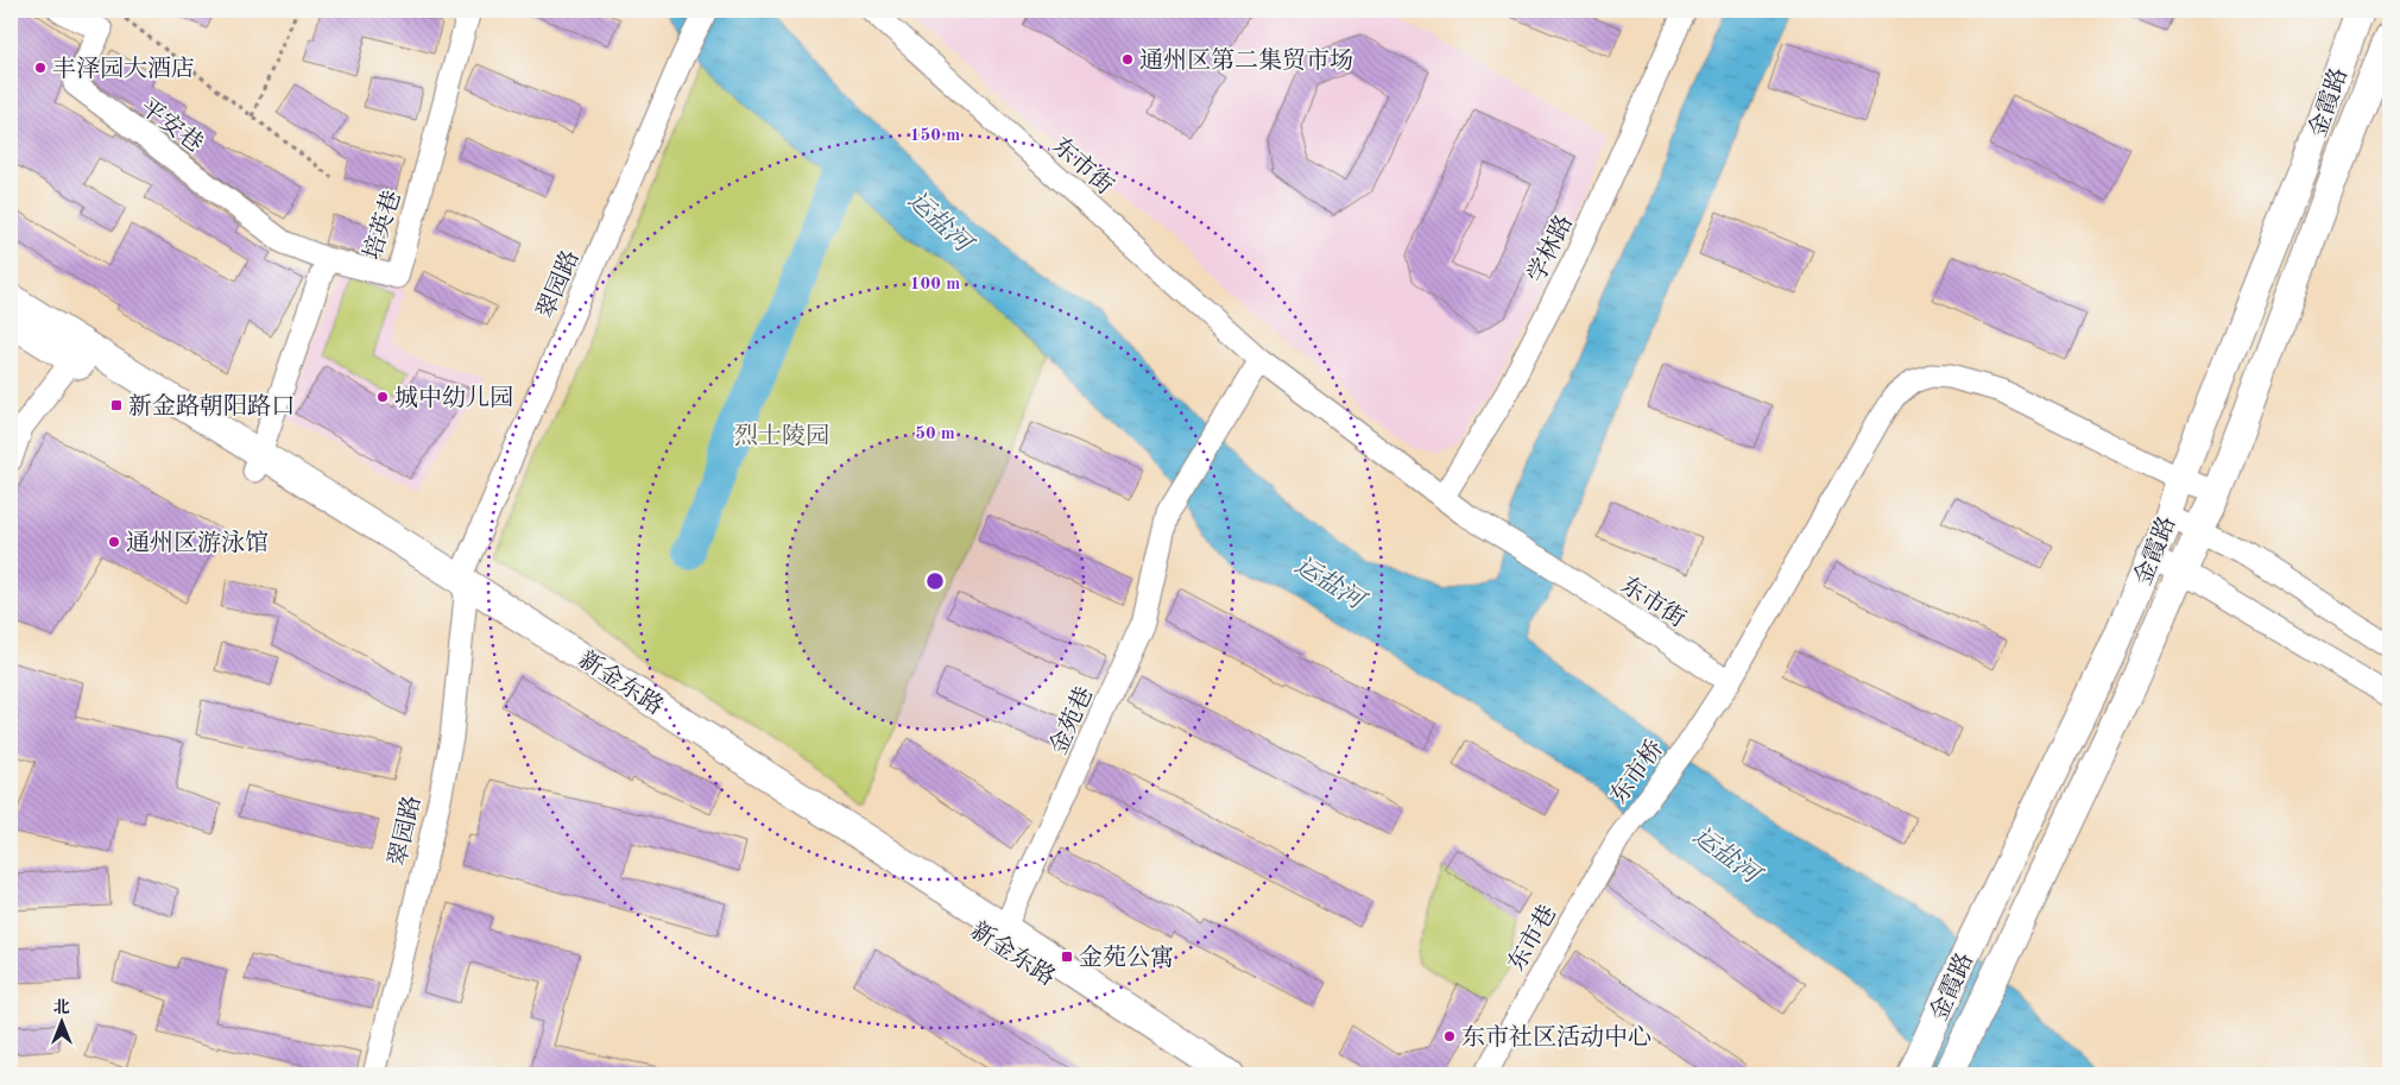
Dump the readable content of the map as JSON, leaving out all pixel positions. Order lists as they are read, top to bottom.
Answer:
{
  "streets": {
    "main road": ["金霞路", "新金东路"],
    "street": [
      "平安巷",
      "东市街",
      "培英巷",
      "学林路",
      "翠园路",
      "金苑巷",
      "东市桥",
      "东市巷"
    ]
  },
  "crossings": [
    ["金霞路", "东市桥"],
    ["平安巷", "培英巷"],
    ["东市街", "学林路"],
    ["东市街", "金苑巷"],
    ["东市街", "东市桥"],
    ["培英巷", "新金东路"],
    ["翠园路", "新金东路"],
    ["新金东路", "金苑巷"],
    ["东市桥", "东市巷"]
  ],
  "water": ["运盐河"],
  "parks": ["烈士陵园"],
  "places": {
    "other": [
      "通州区第二集贸市场",
      "丰泽园大酒店",
      "城中幼儿园",
      "通州区游泳馆",
      "东市社区活动中心"
    ],
    "transit": ["新金路朝阳路口", "金苑公寓"]
  },
  "north": "top",
  "rings": ["150 m", "100 m", "50 m"]
}
